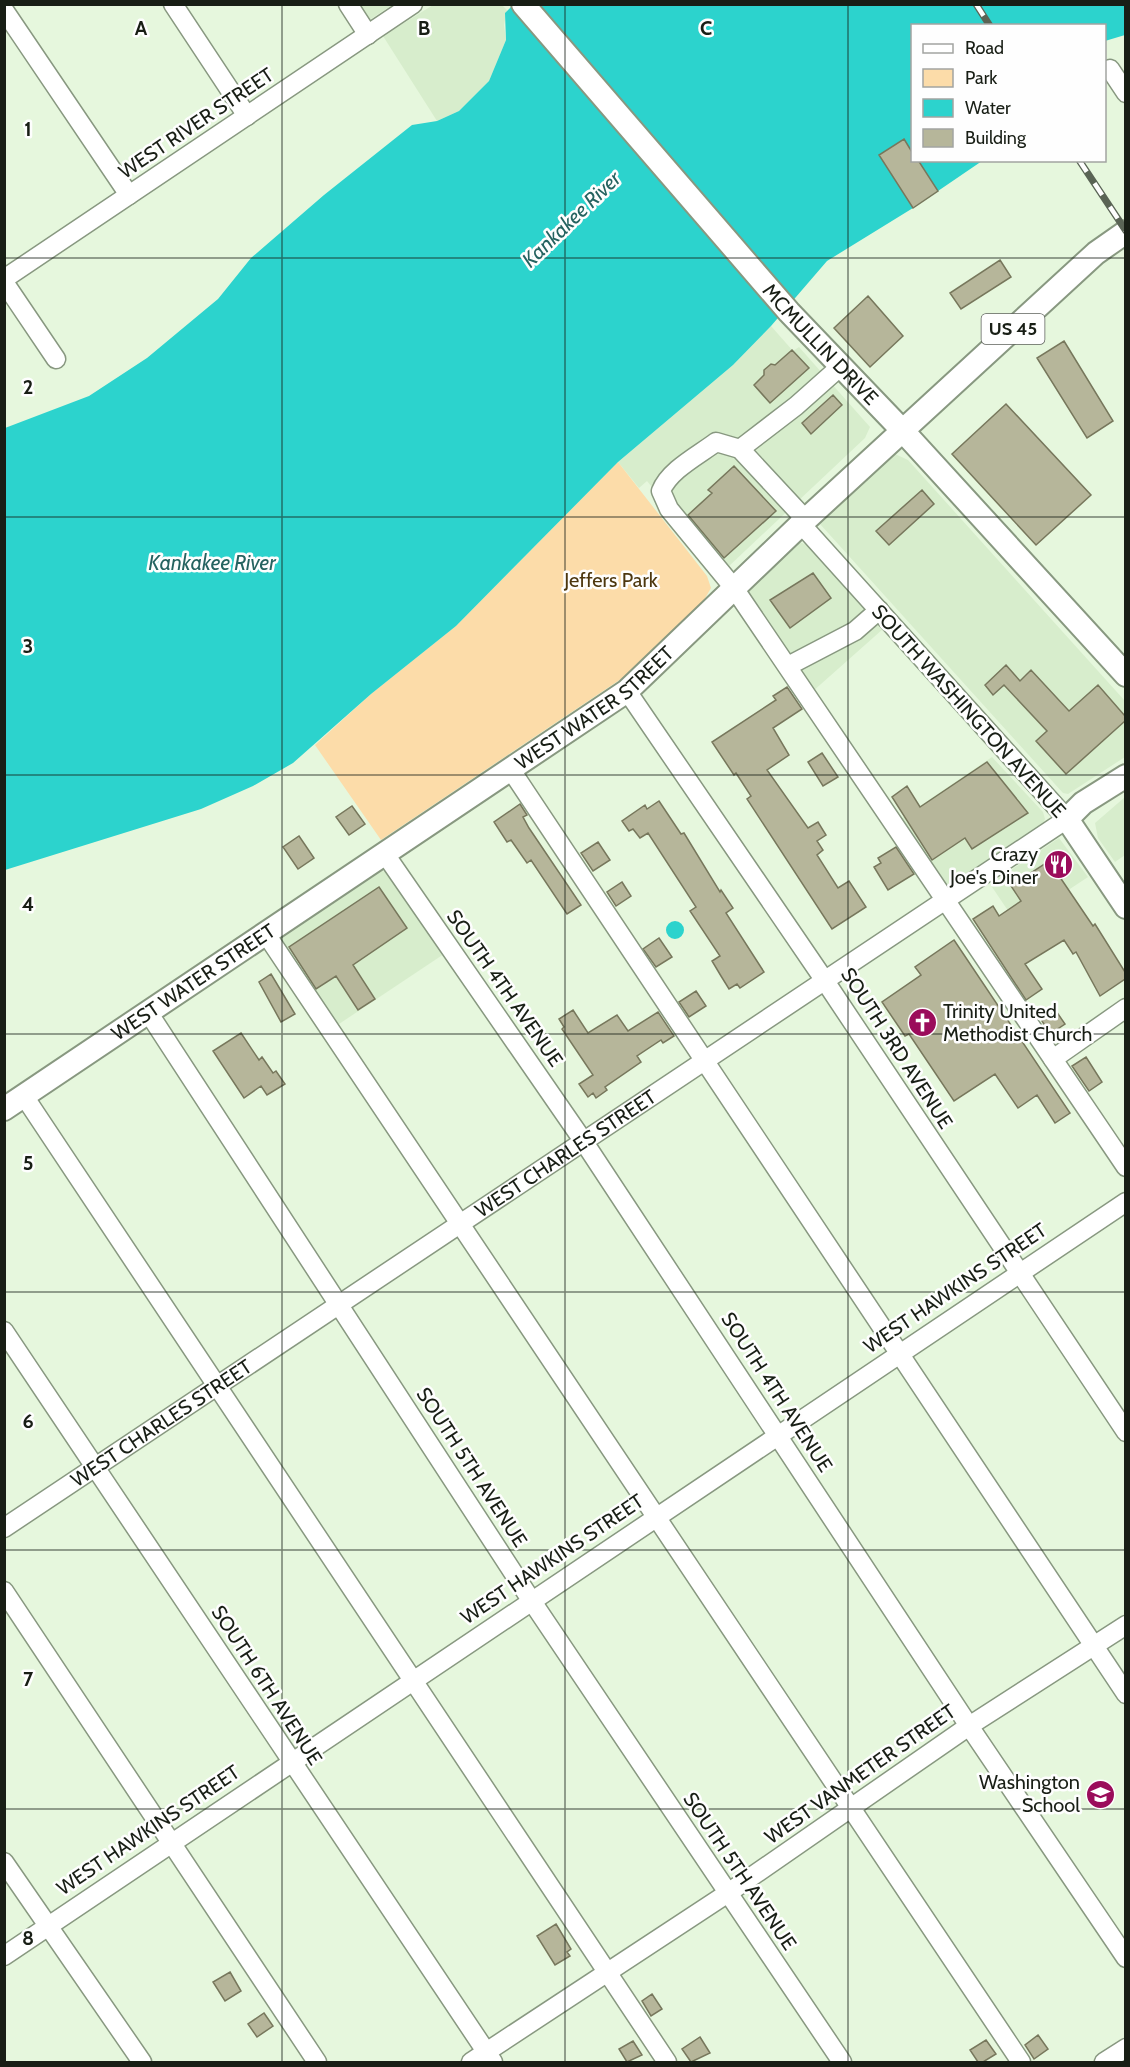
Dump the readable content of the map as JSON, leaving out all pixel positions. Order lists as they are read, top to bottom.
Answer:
{
  "streets": {
    "main road": [
      "US 45",
      "MCMULLIN DRIVE",
      "WEST WATER STREET",
      "SOUTH WASHINGTON AVENUE",
      "WEST CHARLES STREET"
    ],
    "street": [
      "WEST RIVER STREET",
      "SOUTH 4TH AVENUE",
      "SOUTH 3RD AVENUE",
      "WEST HAWKINS STREET",
      "SOUTH 5TH AVENUE",
      "SOUTH 6TH AVENUE",
      "WEST VANMETER STREET"
    ]
  },
  "crossings": [
    ["MCMULLIN DRIVE", "WEST WATER STREET"],
    ["WEST WATER STREET", "SOUTH WASHINGTON AVENUE"],
    ["WEST WATER STREET", "SOUTH 4TH AVENUE"],
    ["WEST WATER STREET", "SOUTH 3RD AVENUE"],
    ["WEST WATER STREET", "SOUTH 5TH AVENUE"],
    ["SOUTH WASHINGTON AVENUE", "WEST CHARLES STREET"],
    ["SOUTH 4TH AVENUE", "WEST CHARLES STREET"],
    ["SOUTH 4TH AVENUE", "WEST HAWKINS STREET"],
    ["SOUTH 4TH AVENUE", "WEST VANMETER STREET"],
    ["SOUTH 3RD AVENUE", "WEST CHARLES STREET"],
    ["SOUTH 3RD AVENUE", "WEST HAWKINS STREET"],
    ["WEST CHARLES STREET", "SOUTH 5TH AVENUE"],
    ["WEST CHARLES STREET", "SOUTH 6TH AVENUE"],
    ["WEST HAWKINS STREET", "SOUTH 5TH AVENUE"],
    ["WEST HAWKINS STREET", "SOUTH 6TH AVENUE"],
    ["SOUTH 5TH AVENUE", "WEST VANMETER STREET"],
    ["SOUTH 6TH AVENUE", "WEST VANMETER STREET"]
  ],
  "water": ["Kankakee River"],
  "parks": ["Jeffers Park"],
  "places": {
    "restaurant": ["Crazy Joe's Diner"],
    "church": ["Trinity United Methodist Church"],
    "school or university": ["Washington School"]
  },
  "legend": [
    "Road",
    "Park",
    "Water",
    "Building"
  ],
  "grid": {
    "columns": ["A", "B", "C"],
    "rows": [
      "1",
      "2",
      "3",
      "4",
      "5",
      "6",
      "7",
      "8"
    ]
  }
}
